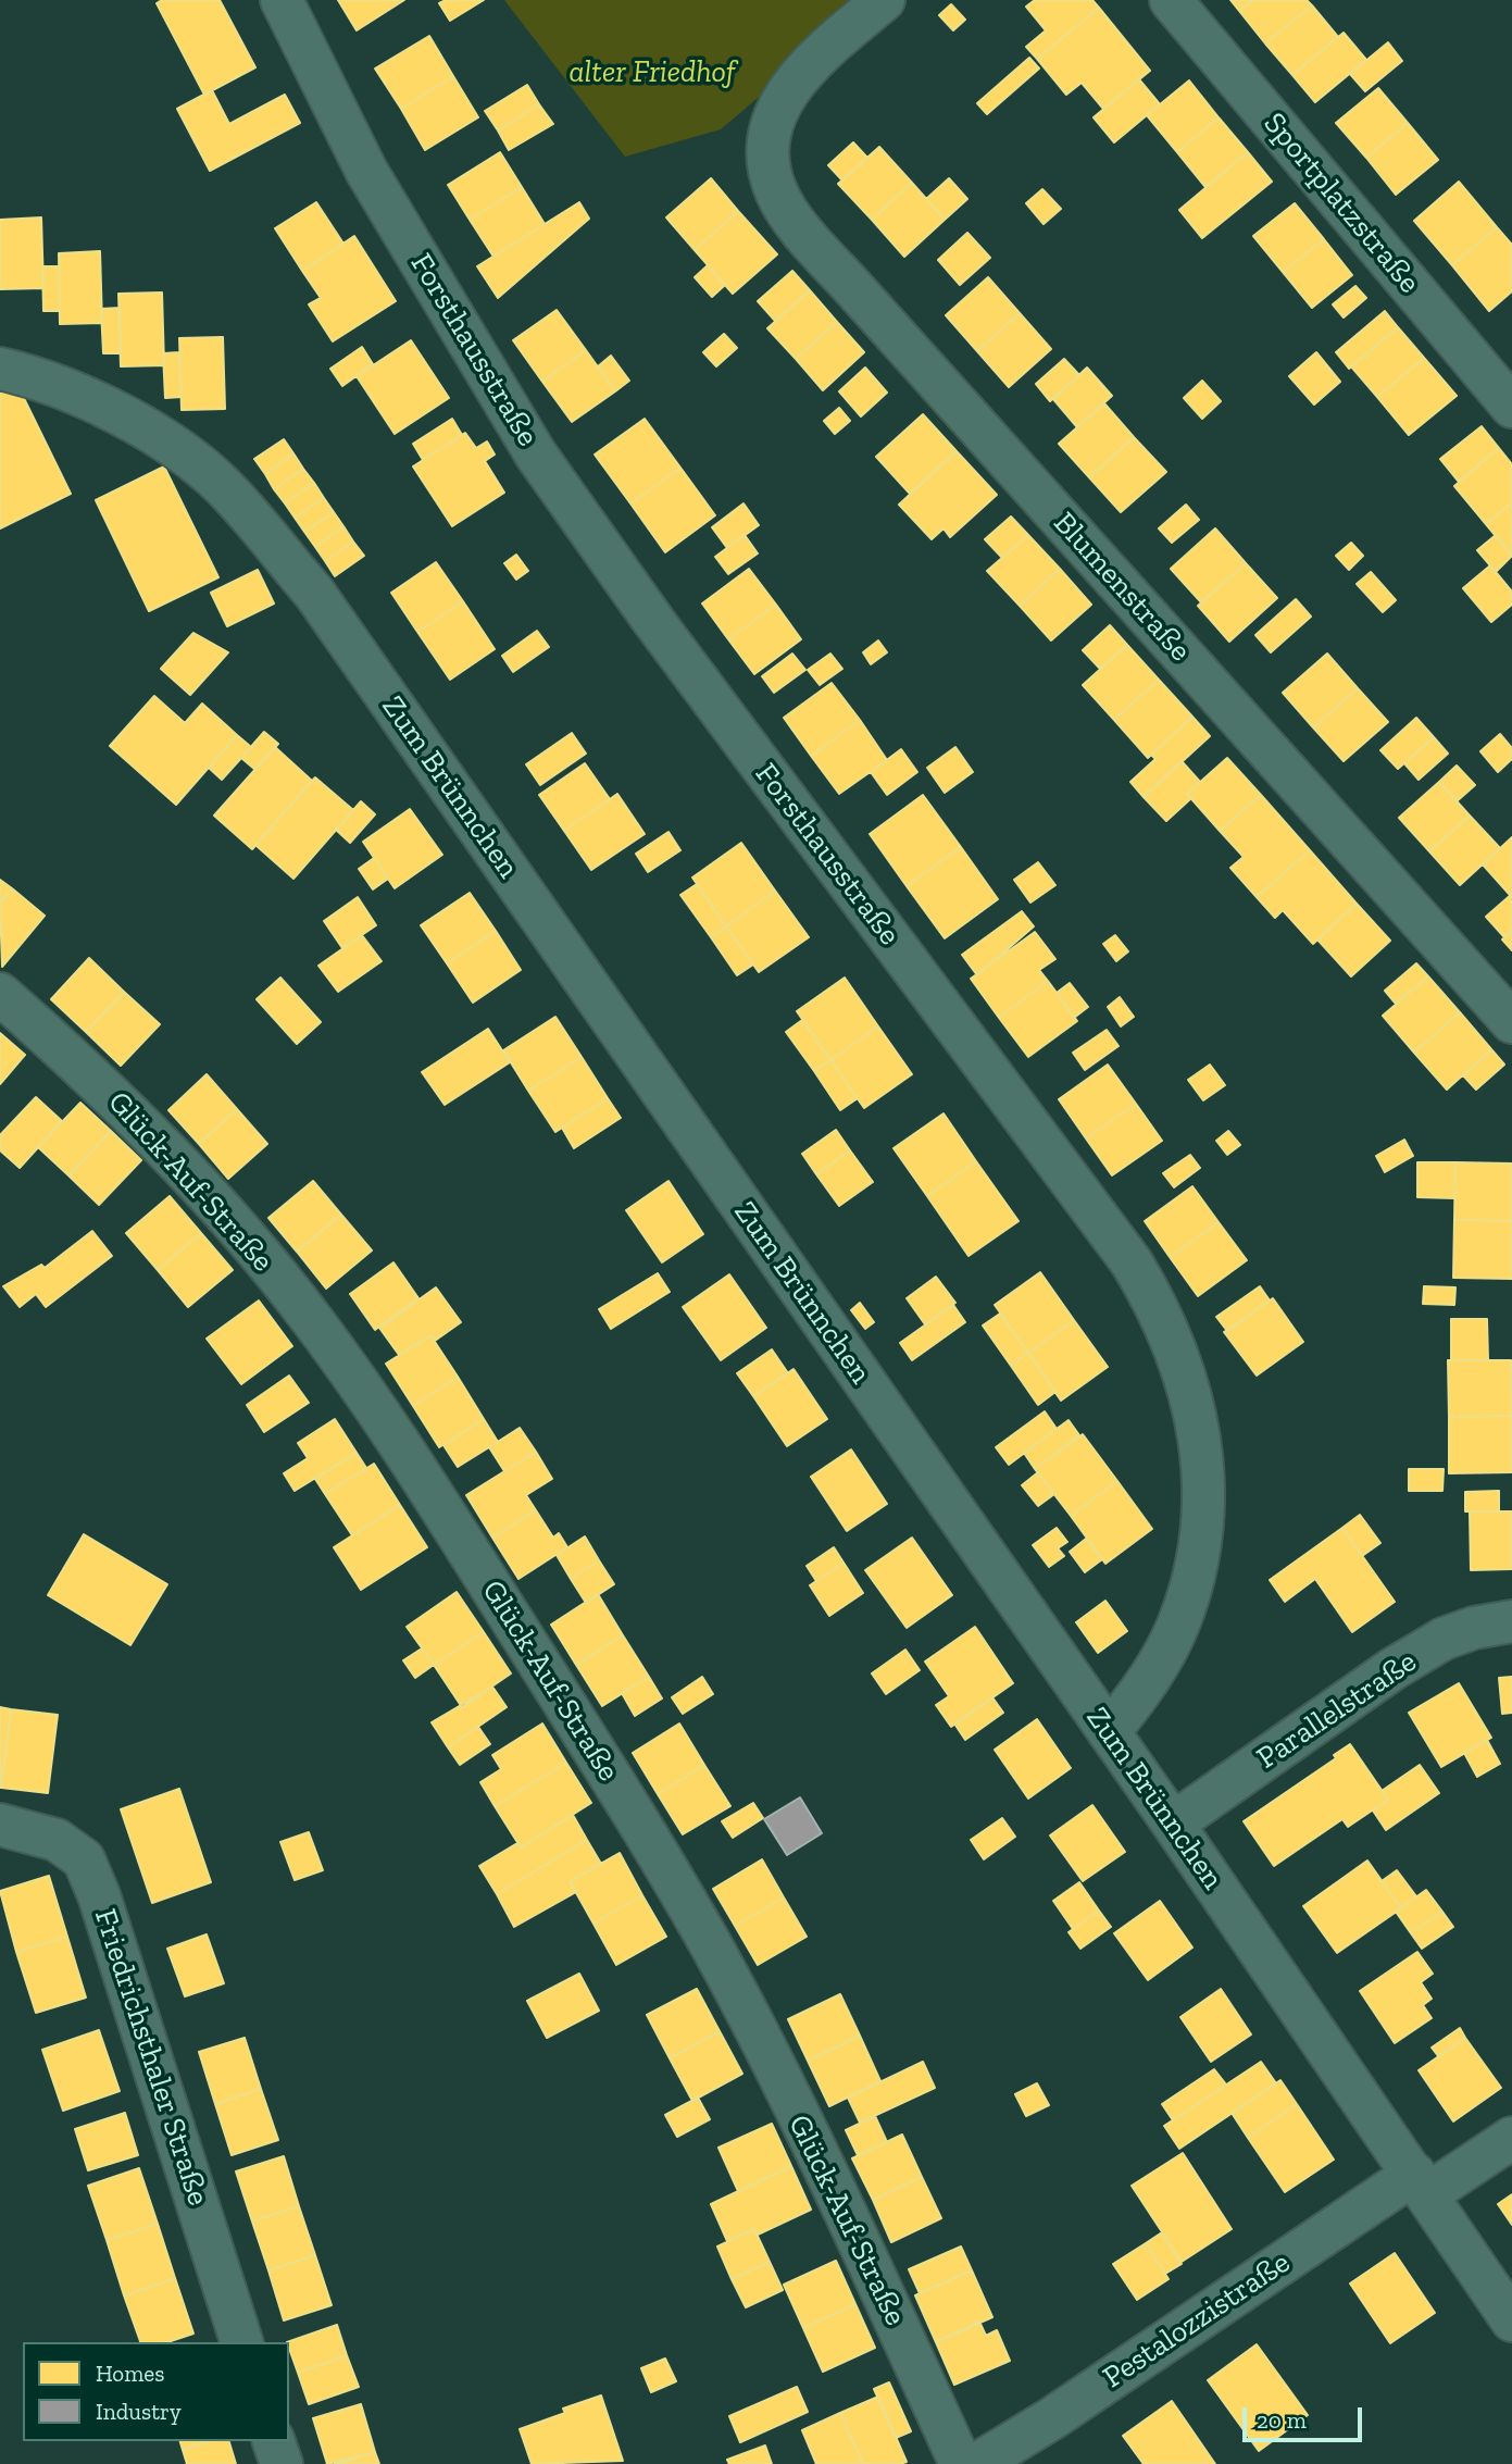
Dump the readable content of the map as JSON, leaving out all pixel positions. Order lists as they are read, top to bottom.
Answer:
{
  "streets": {
    "street": [
      "Sportplatzstraße",
      "Forsthausstraße",
      "Blumenstraße",
      "Zum Brünnchen",
      "Glück-Auf-Straße",
      "Parallelstraße",
      "Friedrichsthaler Straße",
      "Pestalozzistraße"
    ]
  },
  "crossings": [
    ["Forsthausstraße", "Zum Brünnchen"],
    ["Zum Brünnchen", "Parallelstraße"],
    ["Zum Brünnchen", "Pestalozzistraße"]
  ],
  "parks": ["alter Friedhof"],
  "legend": ["Homes", "Industry"],
  "scale_bar": "20 m"
}
